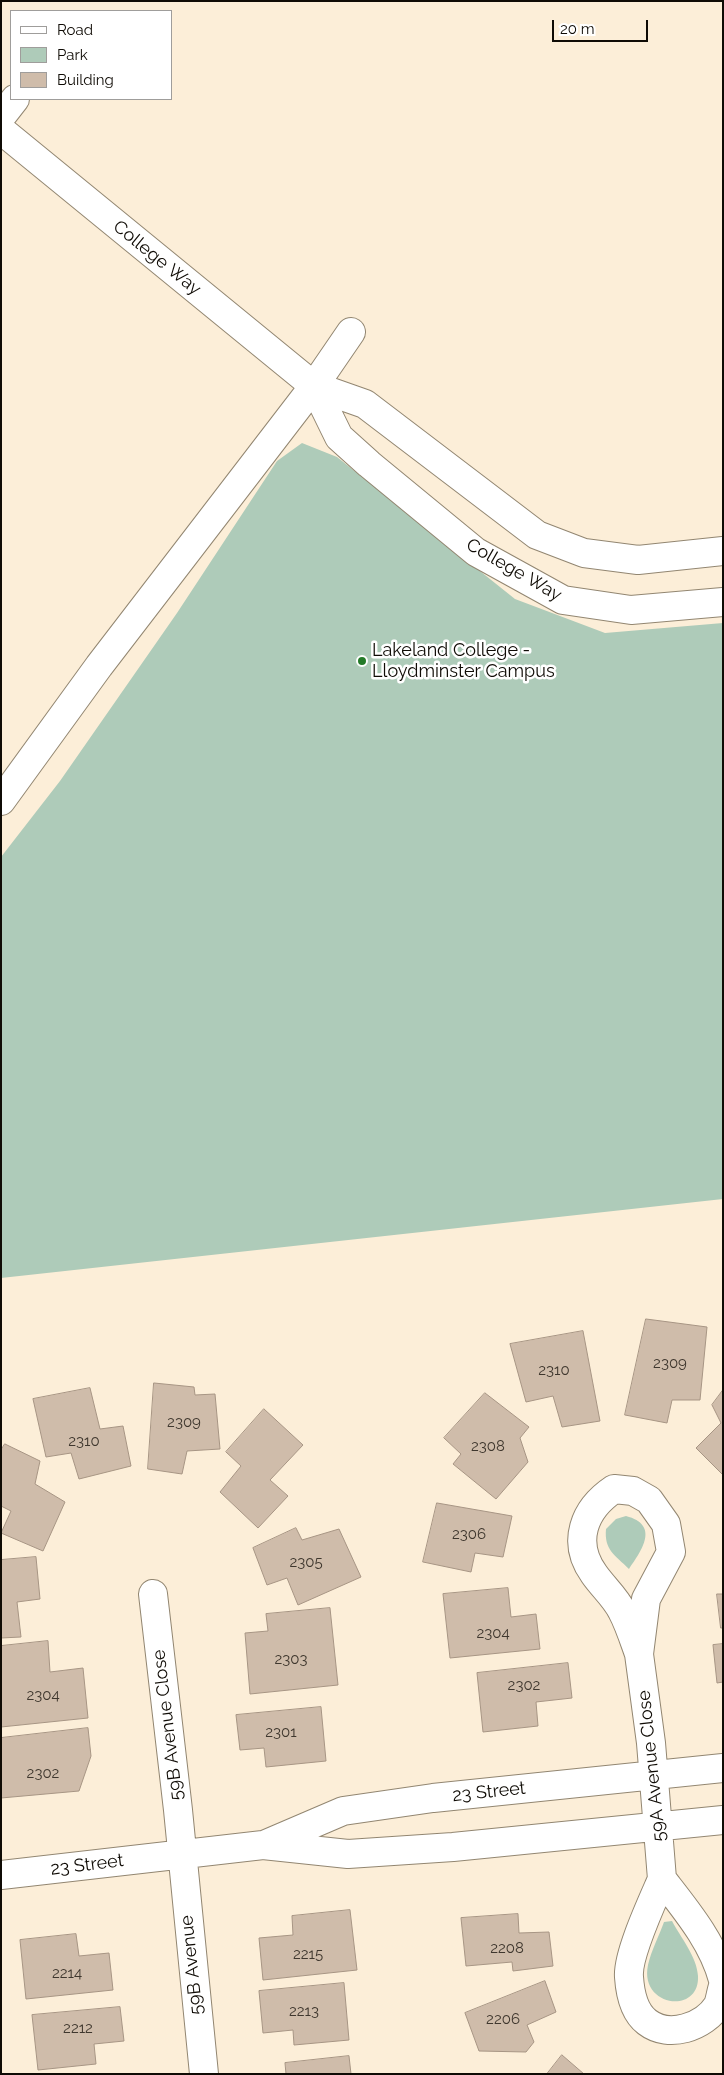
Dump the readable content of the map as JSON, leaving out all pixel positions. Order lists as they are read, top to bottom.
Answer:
{
  "streets": {
    "street": [
      "College Way",
      "59B Avenue Close",
      "59A Avenue Close",
      "23 Street",
      "59B Avenue"
    ]
  },
  "crossings": [
    ["59B Avenue Close", "23 Street"],
    ["59B Avenue Close", "59B Avenue"],
    ["59A Avenue Close", "23 Street"],
    ["23 Street", "59B Avenue"]
  ],
  "places": ["Lakeland College - Lloydminster Campus"],
  "house_numbers": [
    "2309",
    "2310",
    "2309",
    "2310",
    "2308",
    "2306",
    "2305",
    "2304",
    "2303",
    "2302",
    "2304",
    "2301",
    "2302",
    "2208",
    "2215",
    "2214",
    "2213",
    "2206",
    "2212"
  ],
  "legend": ["Road", "Park", "Building"],
  "scale_bar": "20 m"
}
